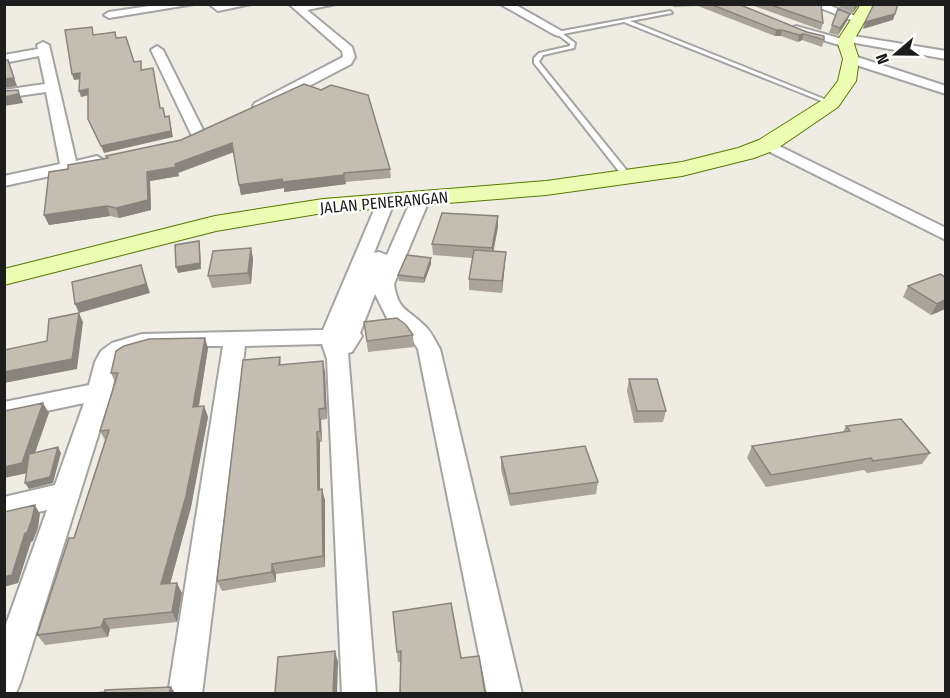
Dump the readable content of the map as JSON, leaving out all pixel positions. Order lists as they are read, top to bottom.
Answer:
{
  "streets": {
    "street": ["JALAN PENERANGAN"]
  },
  "north": "left"
}
